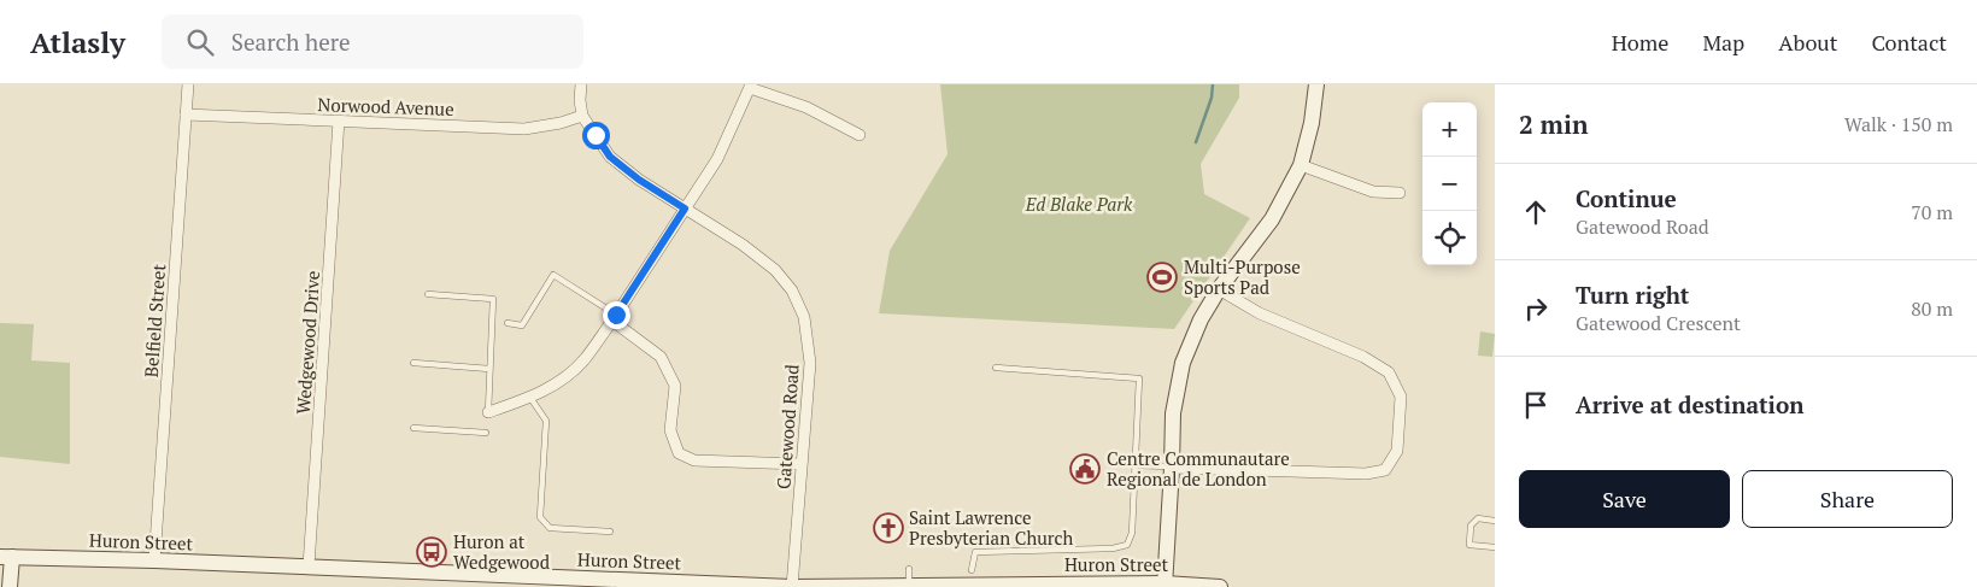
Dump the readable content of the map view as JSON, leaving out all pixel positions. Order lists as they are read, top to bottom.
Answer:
{
  "streets": {
    "main road": ["Huron Street"],
    "street": [
      "Norwood Avenue",
      "Belfield Street",
      "Wedgewood Drive",
      "Gatewood Road"
    ]
  },
  "crossings": [
    ["Norwood Avenue", "Belfield Street"],
    ["Norwood Avenue", "Wedgewood Drive"],
    ["Norwood Avenue", "Gatewood Road"],
    ["Belfield Street", "Huron Street"],
    ["Wedgewood Drive", "Huron Street"],
    ["Gatewood Road", "Huron Street"]
  ],
  "parks": ["Ed Blake Park"],
  "places": {
    "sports": ["Multi-Purpose Sports Pad"],
    "public building": ["Centre Communautare Regional de London"],
    "church": ["Saint Lawrence Presbyterian Church"],
    "bus stop": ["Huron at Wedgewood"]
  },
  "page": {
    "header": "Atlasly",
    "search": "Search here",
    "nav": [
      "Home",
      "Map",
      "About",
      "Contact"
    ],
    "heading": ["2 min", "Walk · 150 m"],
    "map_buttons": ["+", "−"],
    "list": [
      ["Continue", "Gatewood Road", "70 m"],
      ["Turn right", "Gatewood Crescent", "80 m"],
      "Arrive at destination"
    ],
    "buttons": ["Save", "Share"]
  }
}
